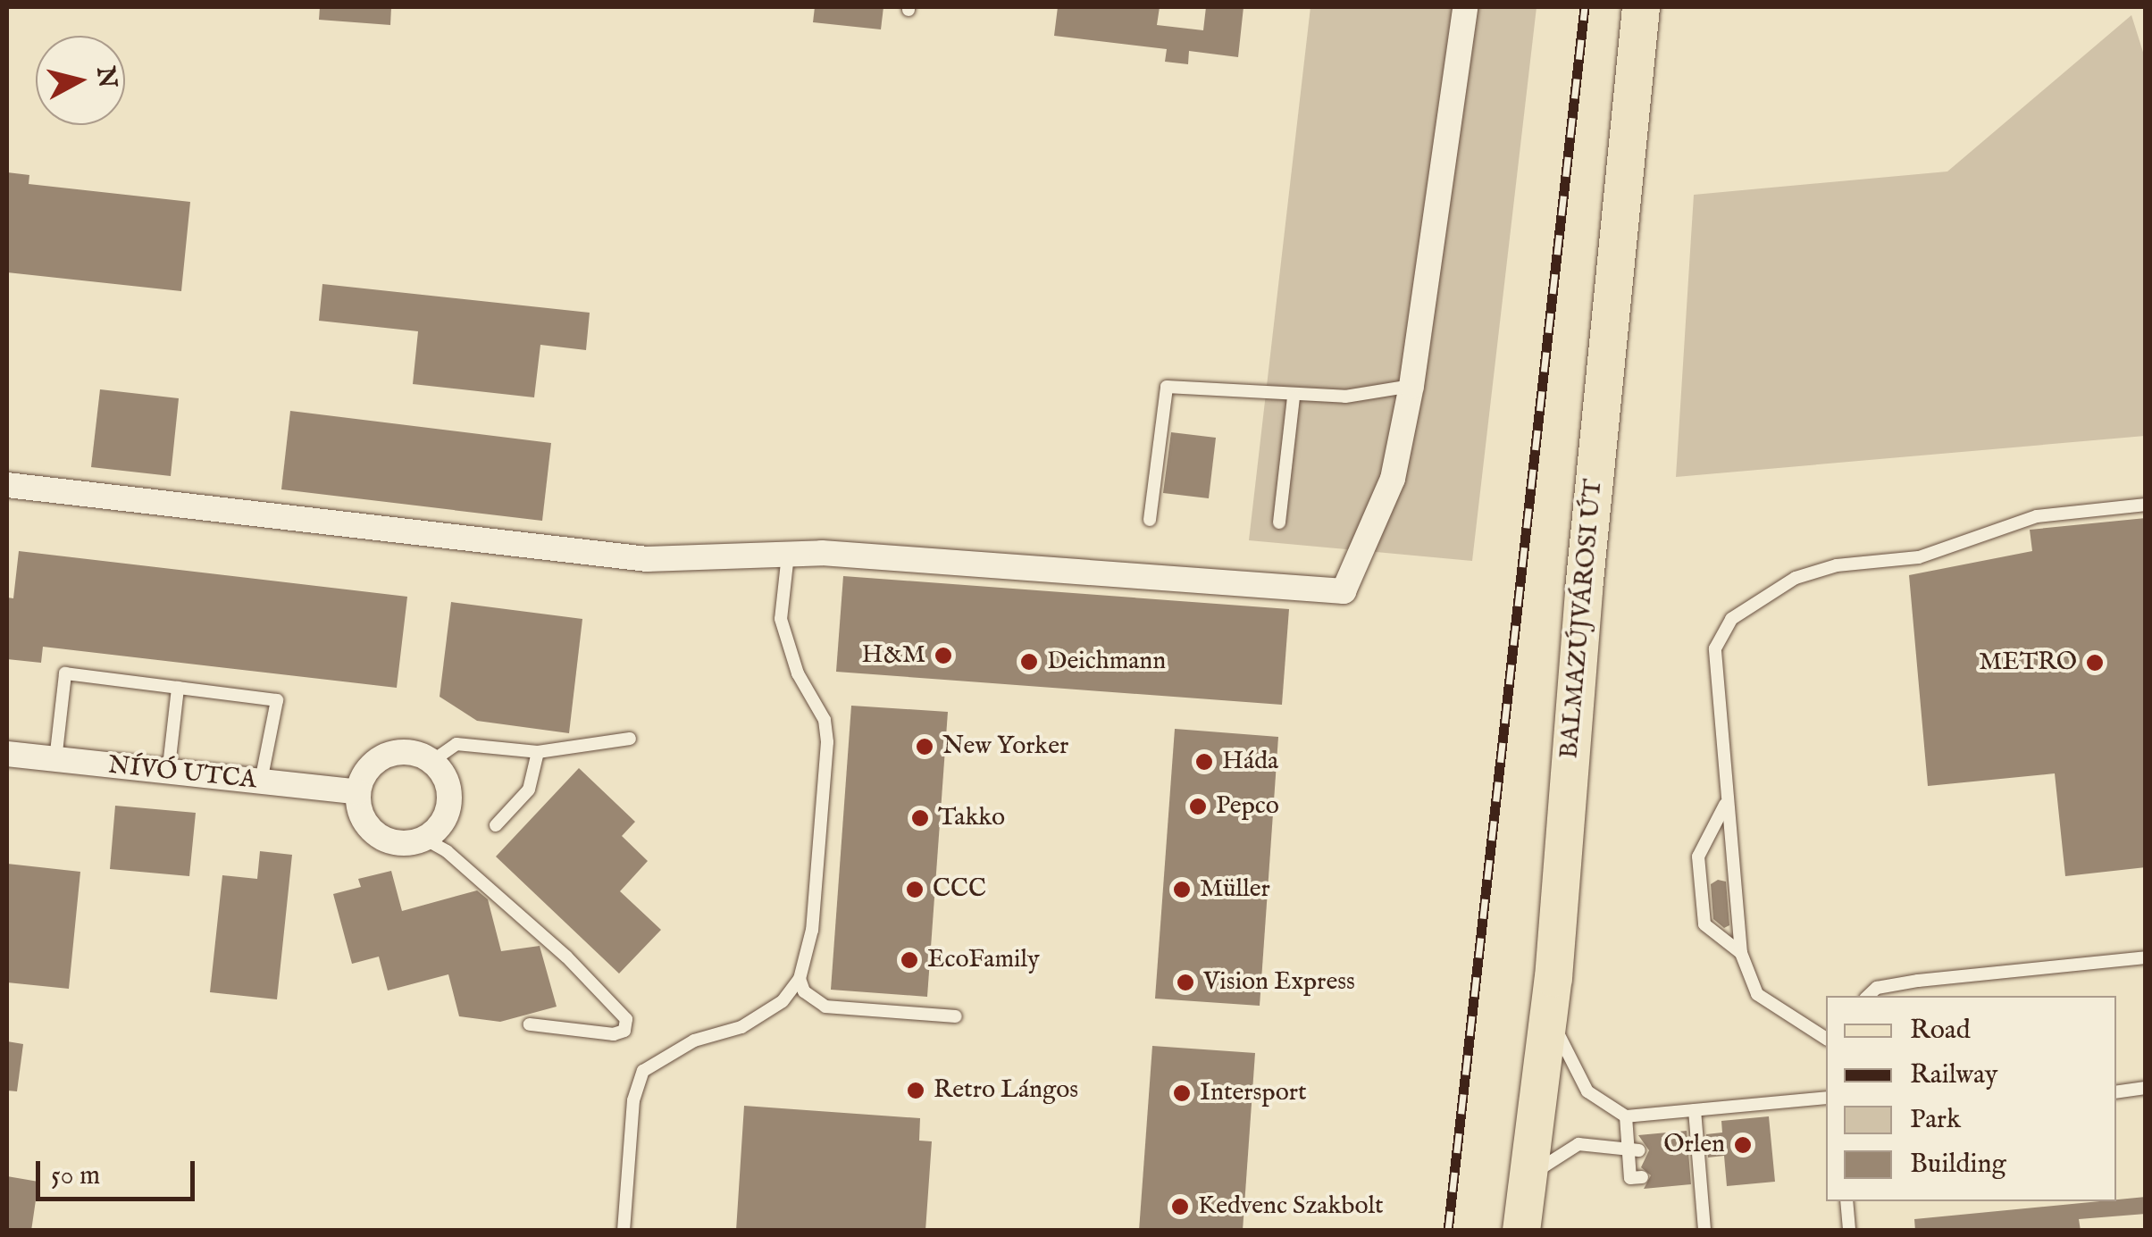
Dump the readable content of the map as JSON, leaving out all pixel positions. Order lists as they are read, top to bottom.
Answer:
{
  "streets": {
    "main road": ["BALMAZÚJVÁROSI ÚT"],
    "street": ["NÍVÓ UTCA"]
  },
  "places": [
    "H&M",
    "Deichmann",
    "METRO",
    "New Yorker",
    "Háda",
    "Pepco",
    "Takko",
    "CCC",
    "Müller",
    "EcoFamily",
    "Vision Express",
    "Retro Lángos",
    "Intersport",
    "Orlen",
    "Kedvenc Szakbolt"
  ],
  "legend": [
    "Road",
    "Railway",
    "Park",
    "Building"
  ],
  "scale_bar": "50 m",
  "north": "right"
}
